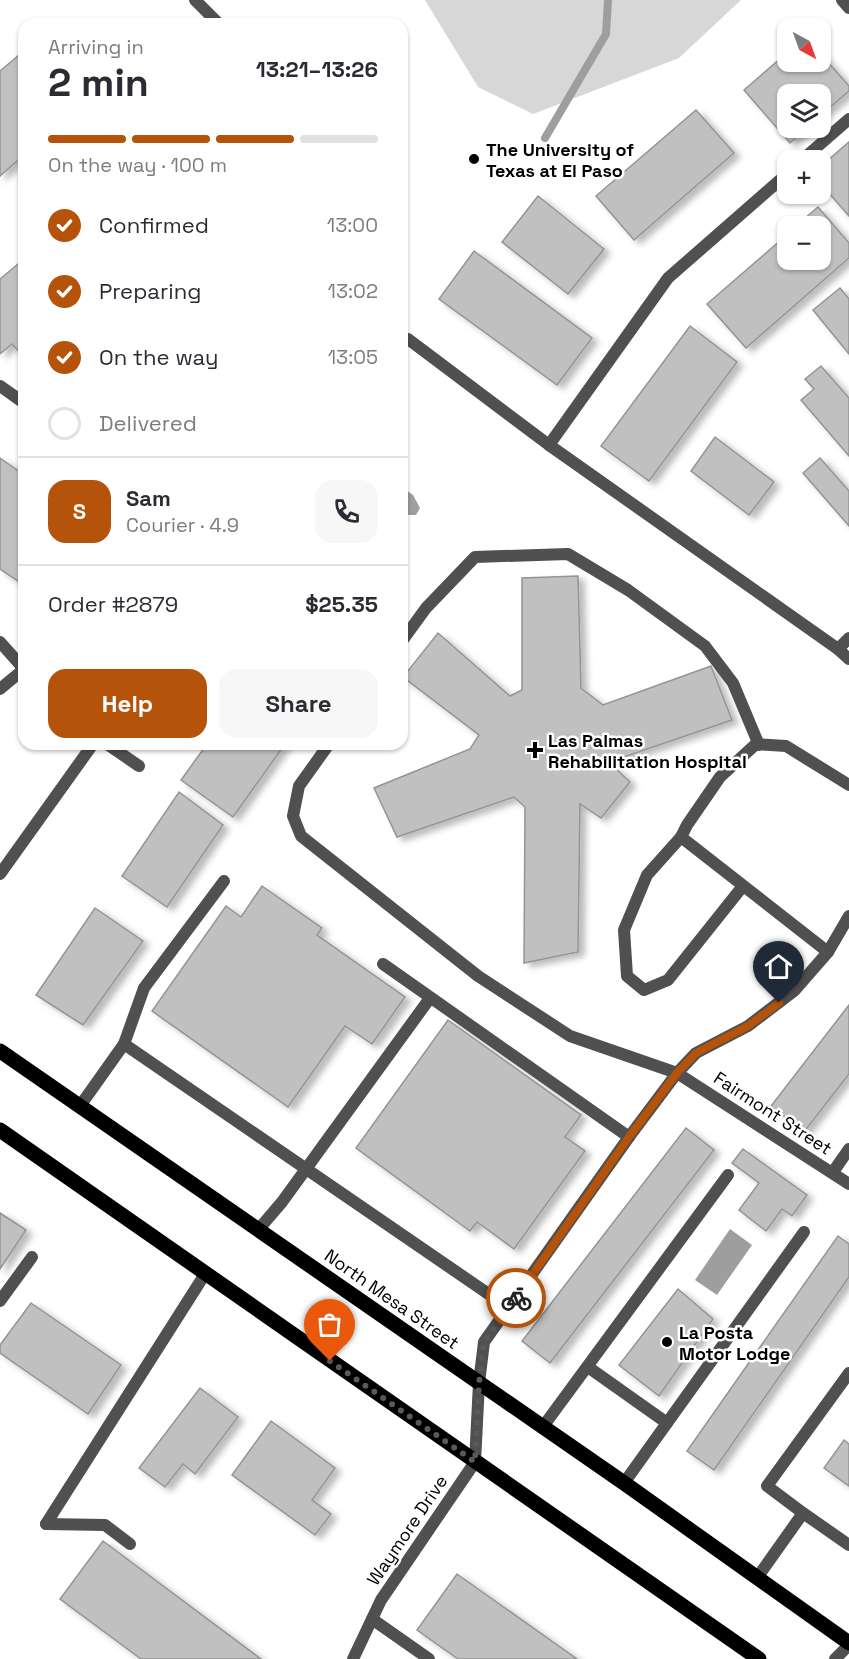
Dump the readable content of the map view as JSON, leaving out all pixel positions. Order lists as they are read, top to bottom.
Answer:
{
  "streets": {
    "main road": ["North Mesa Street"],
    "street": ["Fairmont Street", "Waymore Drive"]
  },
  "places": {
    "other": ["The University of Texas at El Paso", "La Posta Motor Lodge"],
    "health": ["Las Palmas Rehabilitation Hospital"]
  },
  "north": "bottom right",
  "page": {
    "map_buttons": ["+", "−"],
    "heading": ["2 min", "Arriving in", "13:21–13:26"],
    "panel": [
      "Sam",
      "Courier · 4.9",
      "Order #2879",
      "$25.35"
    ],
    "bar": "On the way · 100 m",
    "list": [
      ["Confirmed", "13:00"],
      ["Preparing", "13:02"],
      ["On the way", "13:05"],
      "Delivered"
    ],
    "round": "S",
    "buttons": ["Help", "Share"]
  }
}
